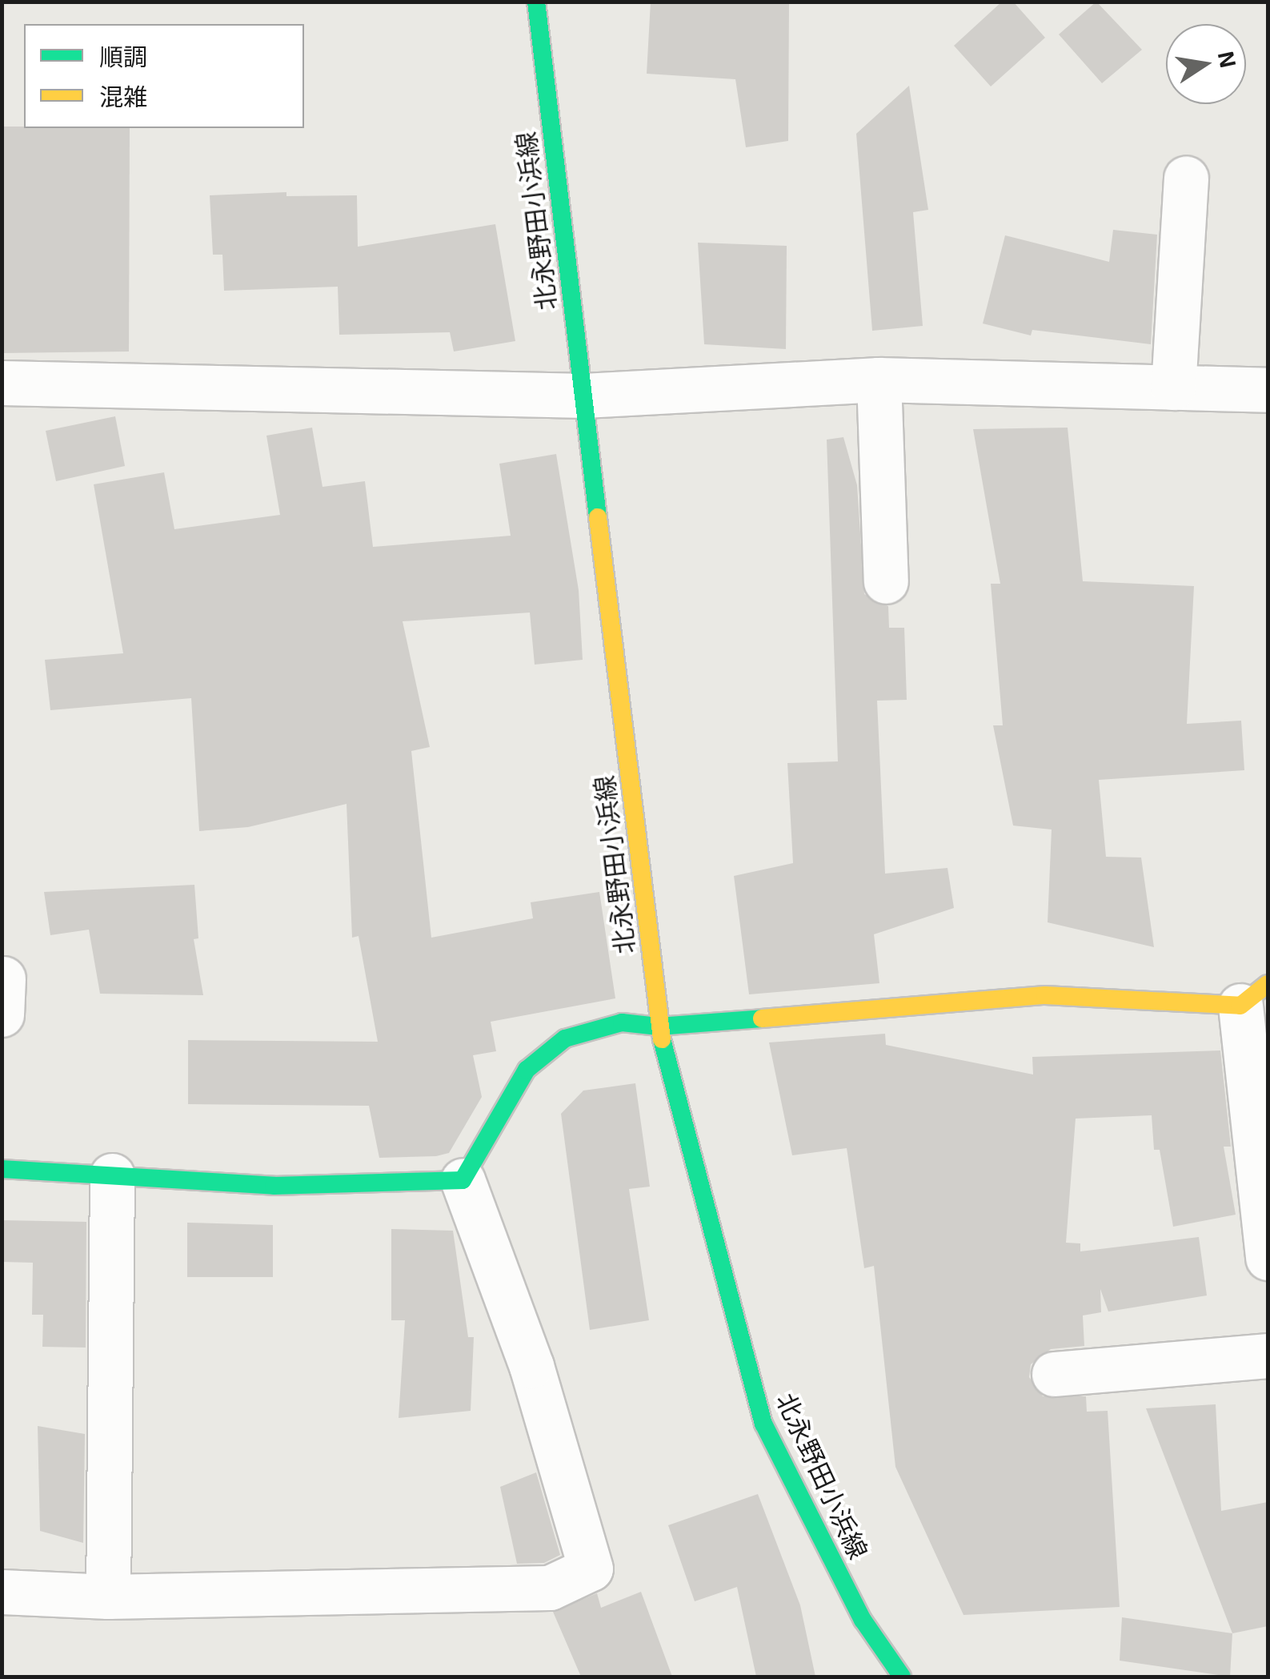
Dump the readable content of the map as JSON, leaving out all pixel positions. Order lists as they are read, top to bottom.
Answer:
{
  "streets": {
    "main road": ["北永野田小浜線"]
  },
  "legend": ["順調", "混雑"],
  "north": "right"
}
